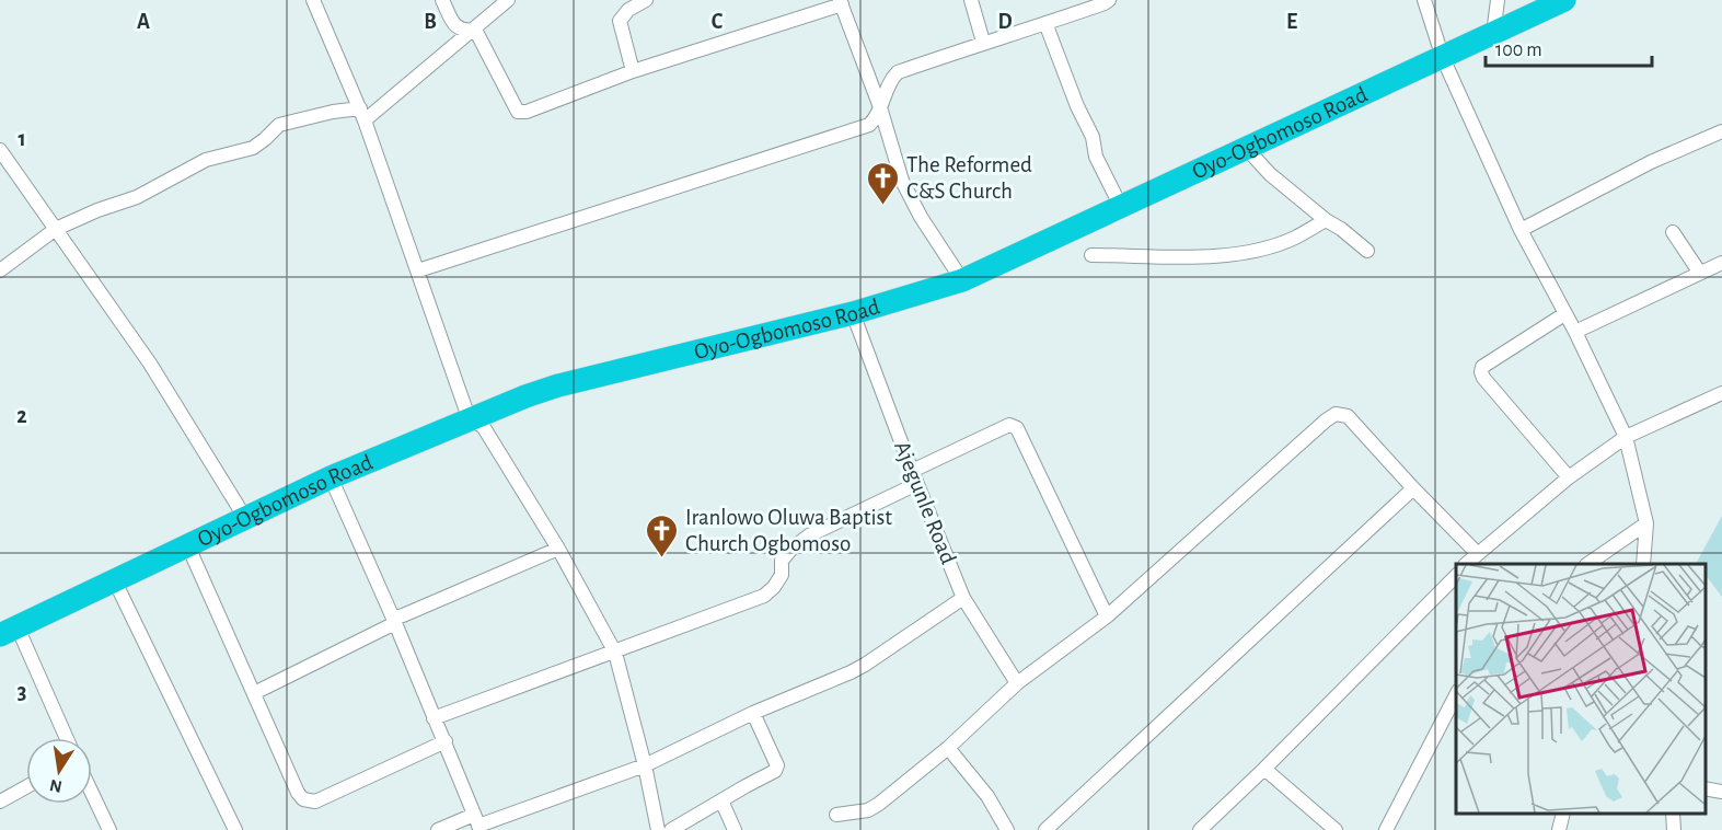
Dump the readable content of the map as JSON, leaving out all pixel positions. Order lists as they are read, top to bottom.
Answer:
{
  "streets": {
    "highway": ["Oyo-Ogbomoso Road"],
    "street": ["Ajegunle Road"]
  },
  "crossings": [
    ["Oyo-Ogbomoso Road", "Ajegunle Road"]
  ],
  "places": {
    "church": ["The Reformed C&S Church", "Iranlowo Oluwa Baptist Church Ogbomoso"]
  },
  "scale_bar": "100 m",
  "north": "bottom",
  "grid": {
    "columns": [
      "A",
      "B",
      "C",
      "D",
      "E"
    ],
    "rows": ["1", "2", "3"]
  }
}
